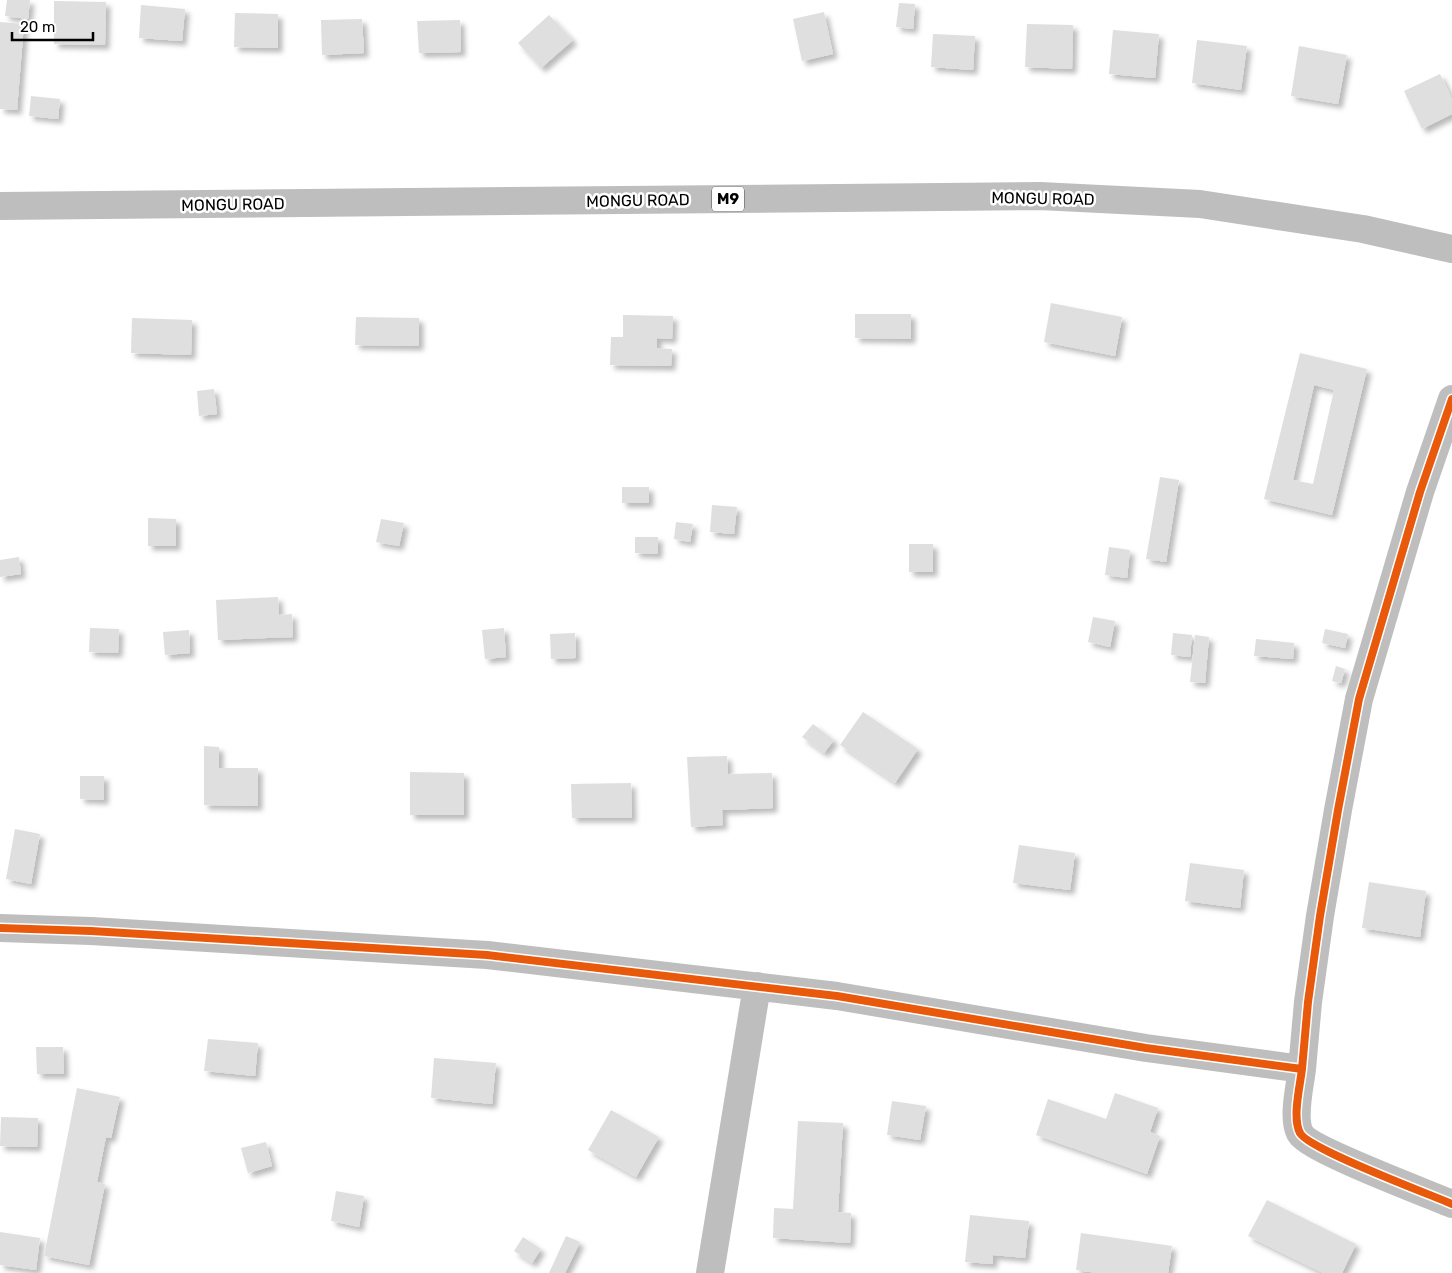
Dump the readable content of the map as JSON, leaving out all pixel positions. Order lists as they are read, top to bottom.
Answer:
{
  "streets": {
    "street": ["MONGU ROAD", "M9"]
  },
  "scale_bar": "20 m"
}
